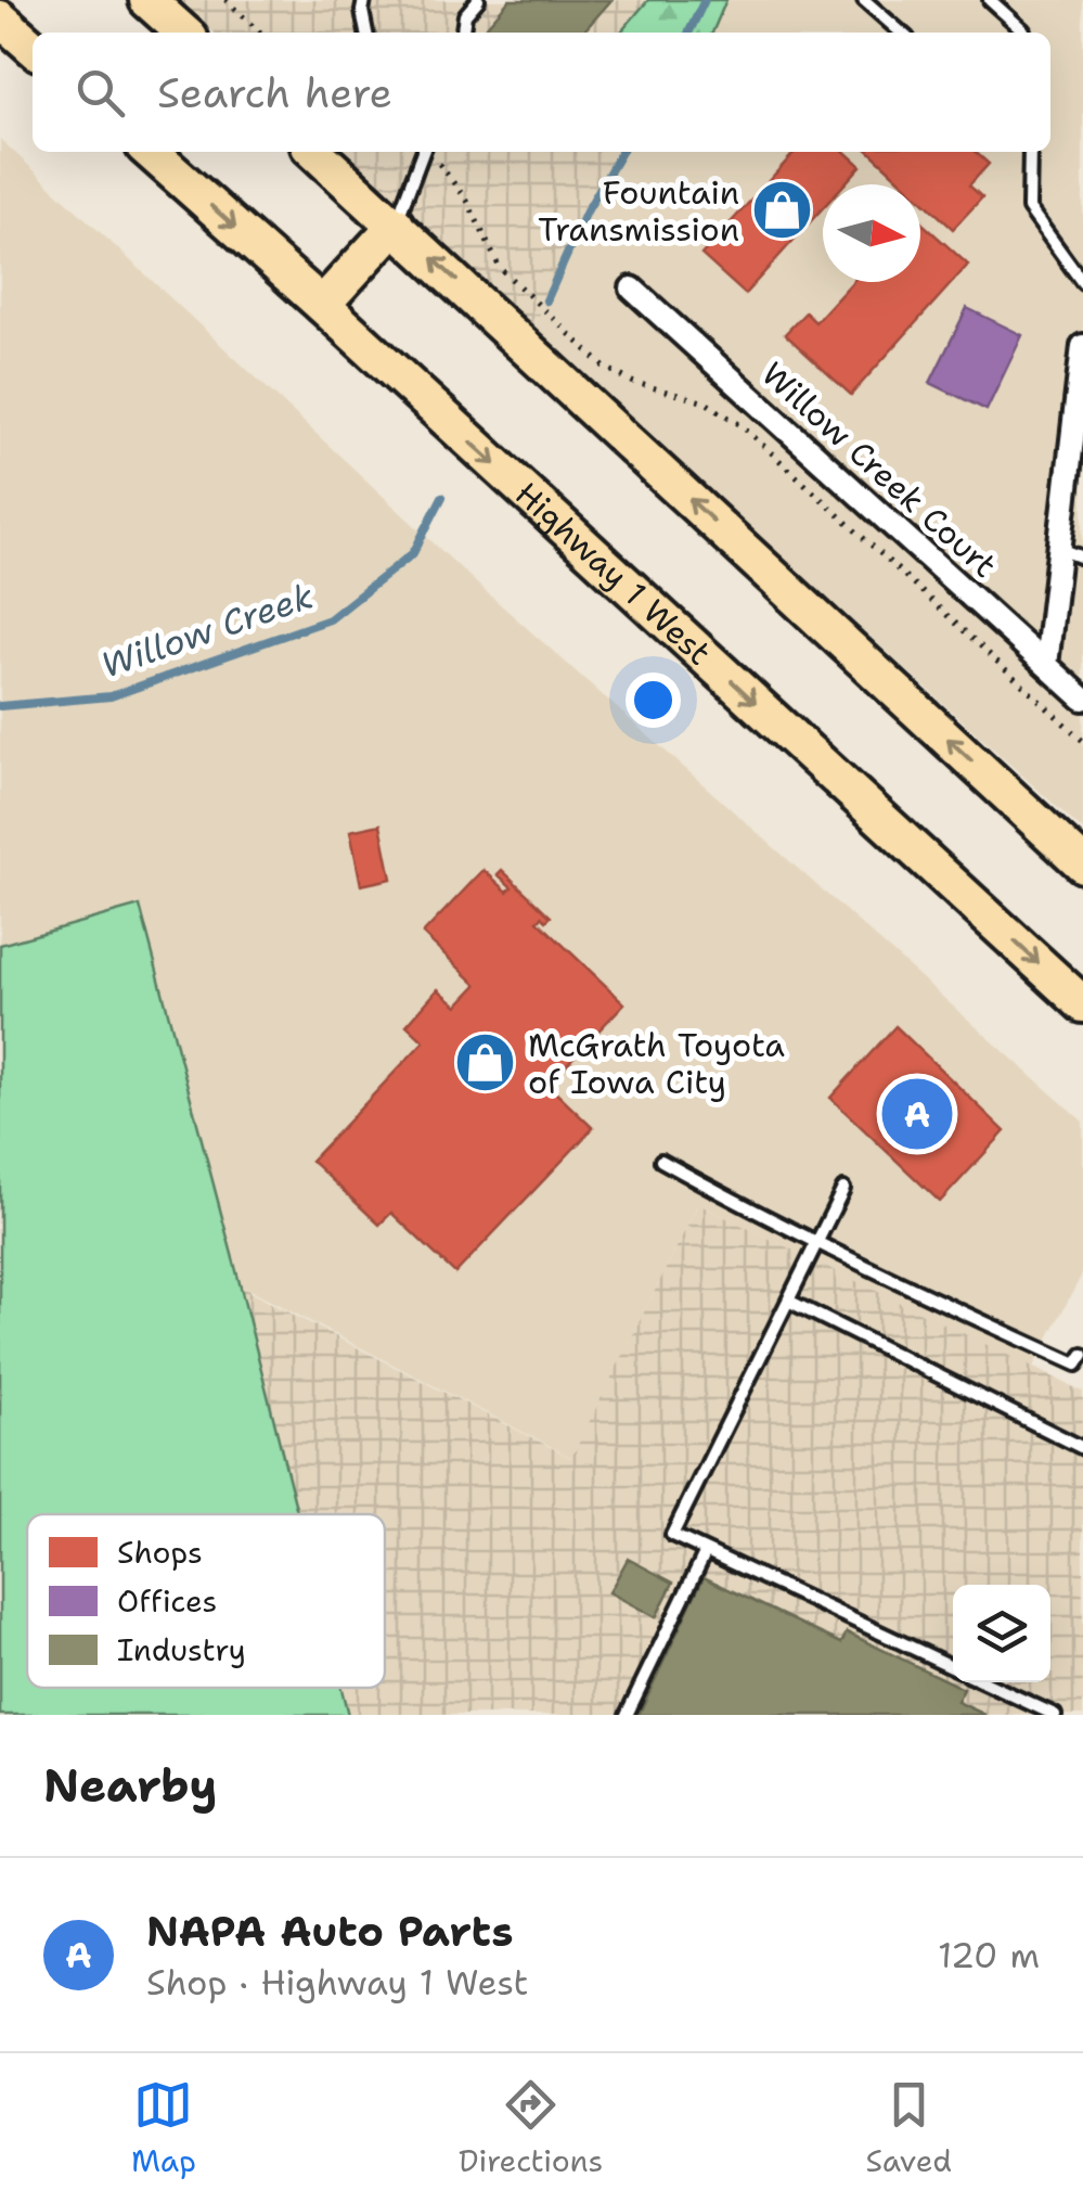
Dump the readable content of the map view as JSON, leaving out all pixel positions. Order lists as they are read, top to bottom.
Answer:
{
  "streets": {
    "main road": ["Highway 1 West"],
    "street": ["Willow Creek Court"]
  },
  "water": ["Willow Creek"],
  "places": {
    "shop": ["Fountain Transmission", "McGrath Toyota of Iowa City"]
  },
  "legend": ["Shops", "Offices", "Industry"],
  "north": "right",
  "page": {
    "search": "Search here",
    "pins": "A",
    "heading": "Nearby",
    "list": [
      {
        "mark": "A",
        "name": "NAPA Auto Parts",
        "note": "Shop · Highway 1 West",
        "value": "120 m"
      }
    ],
    "nav": ["Map", "Directions", "Saved"]
  }
}
